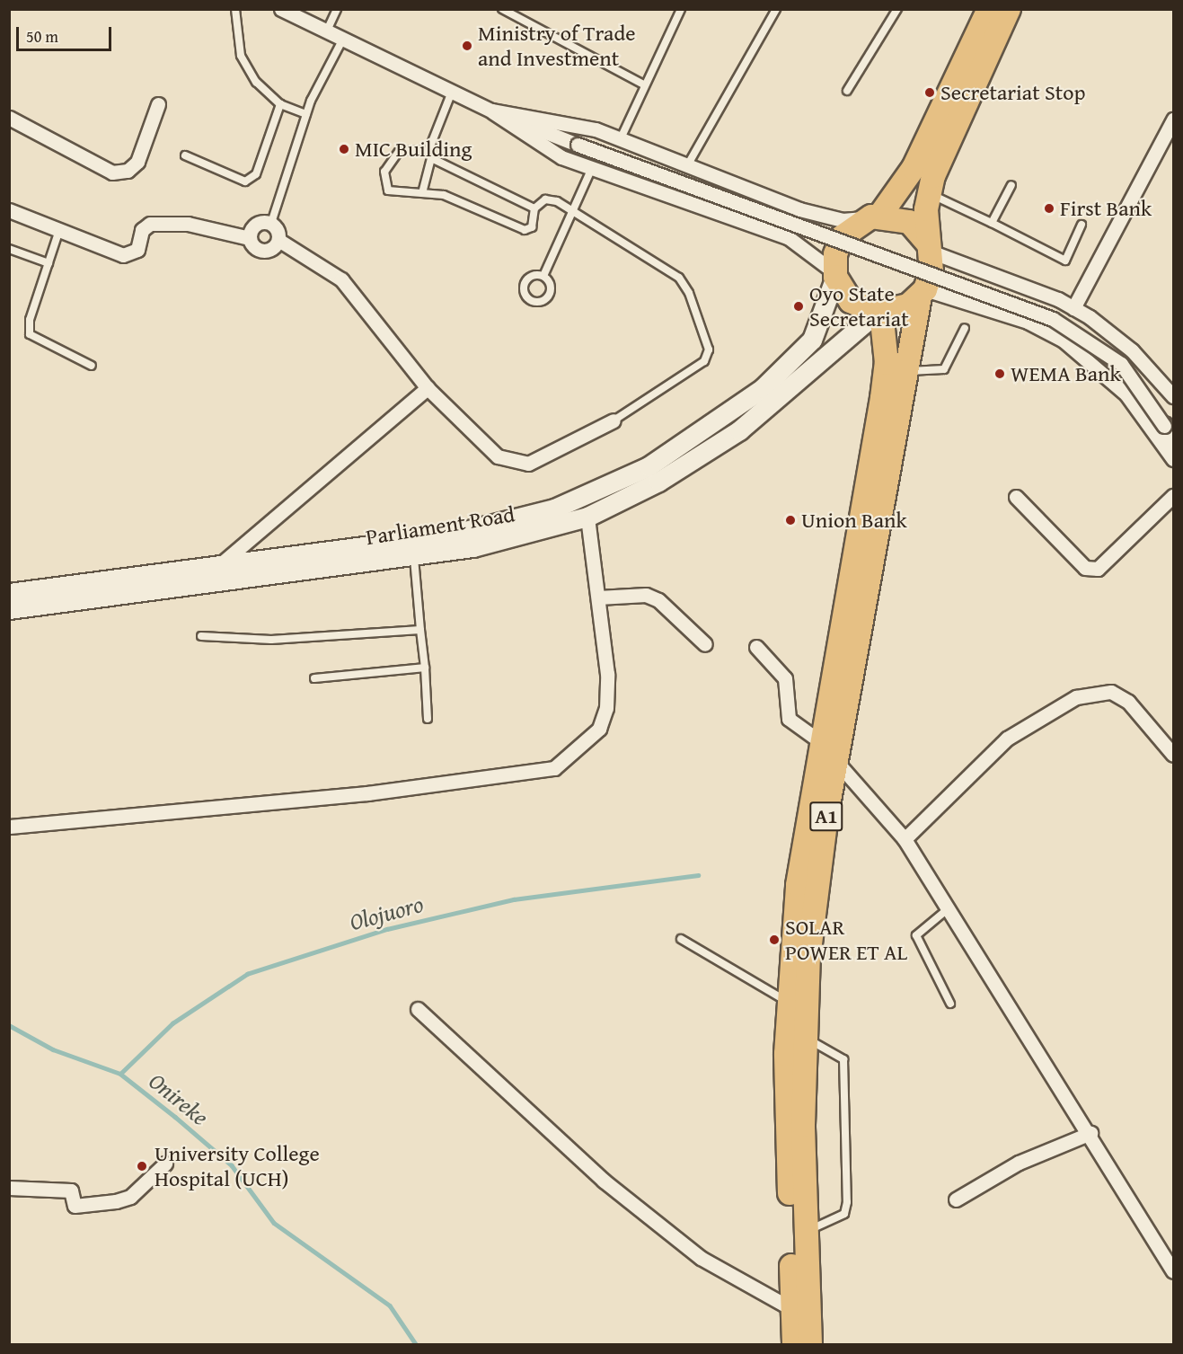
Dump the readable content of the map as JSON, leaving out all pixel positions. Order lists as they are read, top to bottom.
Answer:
{
  "streets": {
    "highway": ["A1"],
    "main road": ["Parliament Road"]
  },
  "crossings": [
    ["Parliament Road", "A1"]
  ],
  "water": ["Olojuoro", "Onireke"],
  "places": [
    "Ministry of Trade and Investment",
    "Secretariat Stop",
    "MIC Building",
    "First Bank",
    "Oyo State Secretariat",
    "WEMA Bank",
    "Union Bank",
    "SOLAR POWER ET AL",
    "University College Hospital (UCH)"
  ],
  "scale_bar": "50 m"
}
